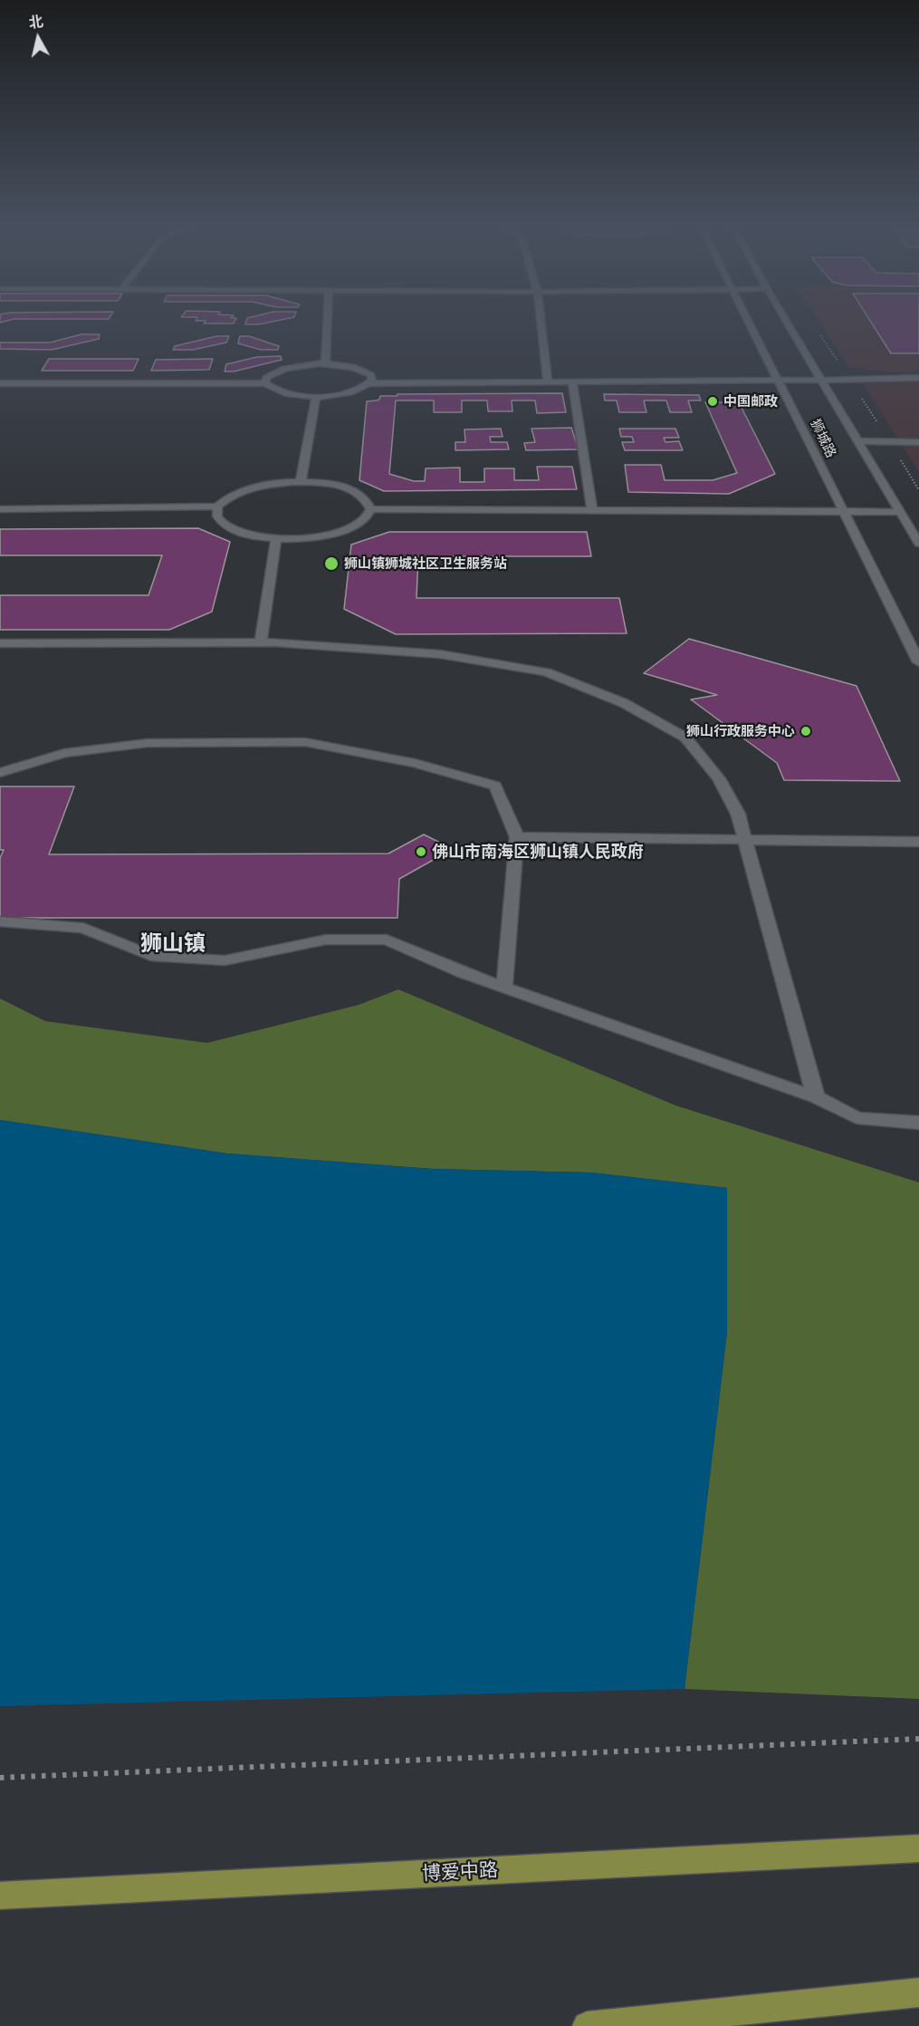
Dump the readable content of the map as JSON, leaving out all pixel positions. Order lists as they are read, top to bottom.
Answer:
{
  "streets": {
    "main road": ["博爱中路"],
    "street": ["狮城路"]
  },
  "districts": ["狮山镇"],
  "places": [
    "中国邮政",
    "狮山镇狮城社区卫生服务站",
    "狮山行政服务中心",
    "佛山市南海区狮山镇人民政府"
  ],
  "north": "top"
}
